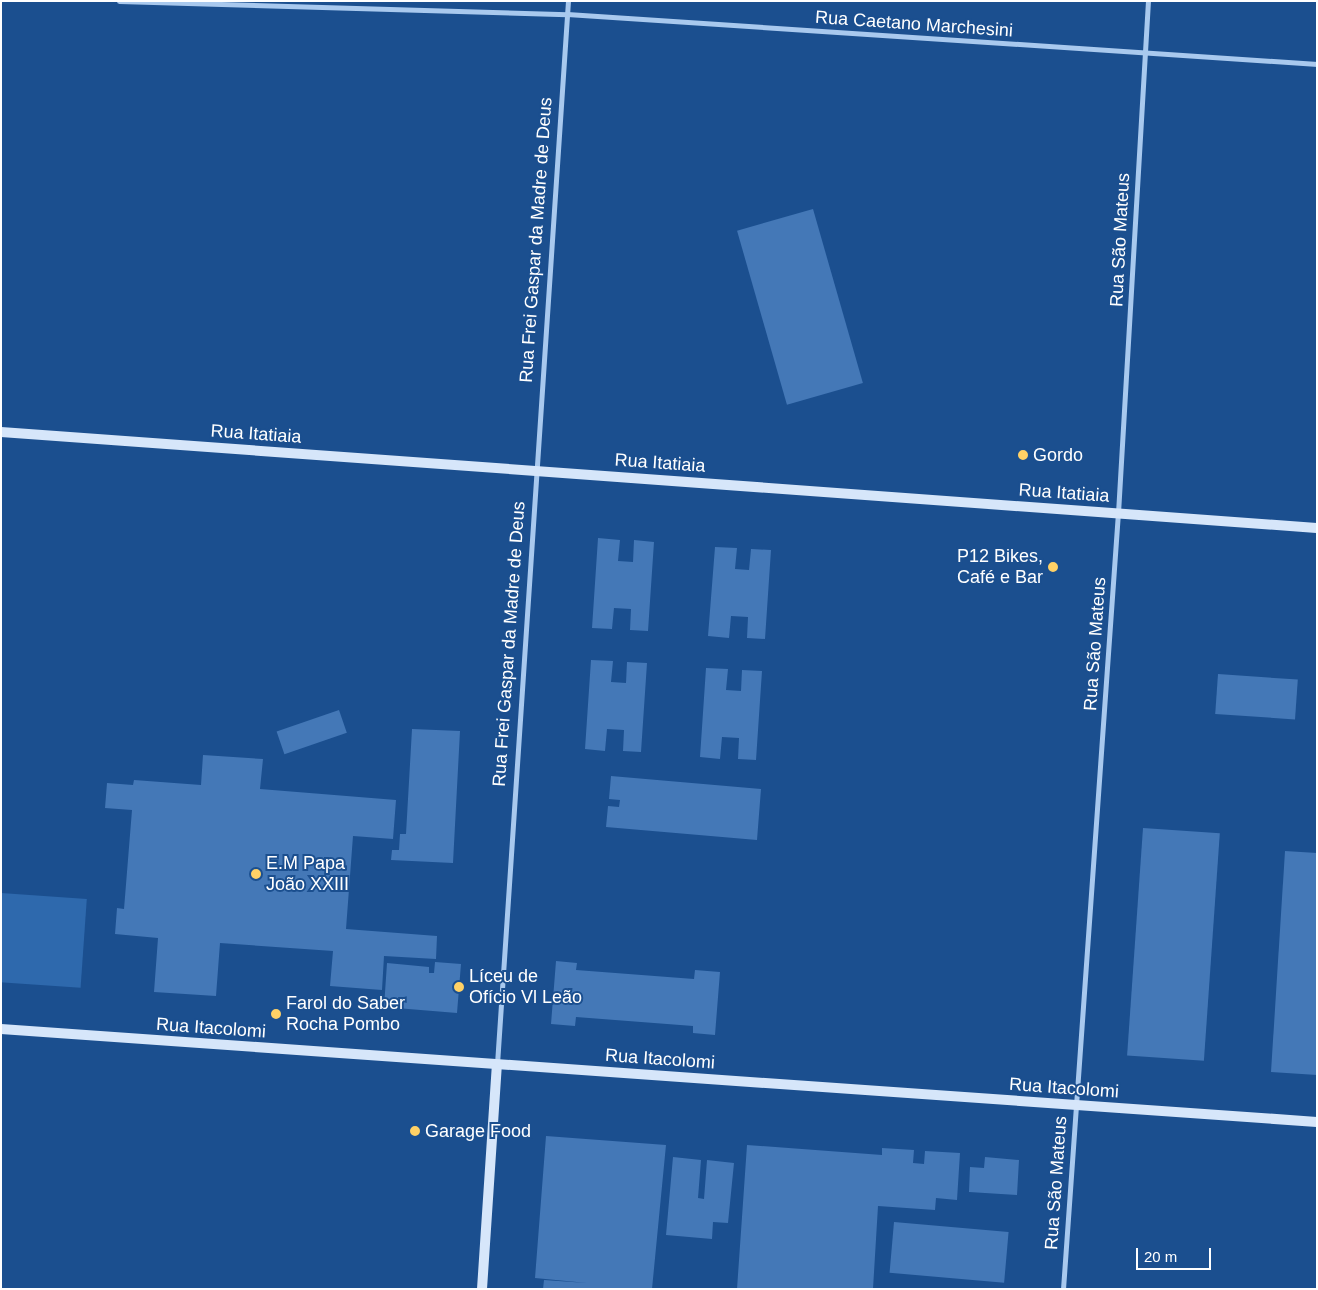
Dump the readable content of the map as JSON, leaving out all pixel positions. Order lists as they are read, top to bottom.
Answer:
{
  "streets": {
    "main road": ["Rua Frei Gaspar da Madre de Deus", "Rua Itatiaia", "Rua Itacolomi"],
    "street": ["Rua Caetano Marchesini", "Rua São Mateus"]
  },
  "crossings": [
    ["Rua Caetano Marchesini", "Rua Frei Gaspar da Madre de Deus"],
    ["Rua Caetano Marchesini", "Rua São Mateus"],
    ["Rua Frei Gaspar da Madre de Deus", "Rua Itatiaia"],
    ["Rua Frei Gaspar da Madre de Deus", "Rua Itacolomi"],
    ["Rua São Mateus", "Rua Itatiaia"],
    ["Rua São Mateus", "Rua Itacolomi"]
  ],
  "places": [
    "Gordo",
    "P12 Bikes, Café e Bar",
    "E.M Papa João XXIII",
    "Líceu de Ofício Vl Leão",
    "Farol do Saber Rocha Pombo",
    "Garage Food"
  ],
  "scale_bar": "20 m"
}
